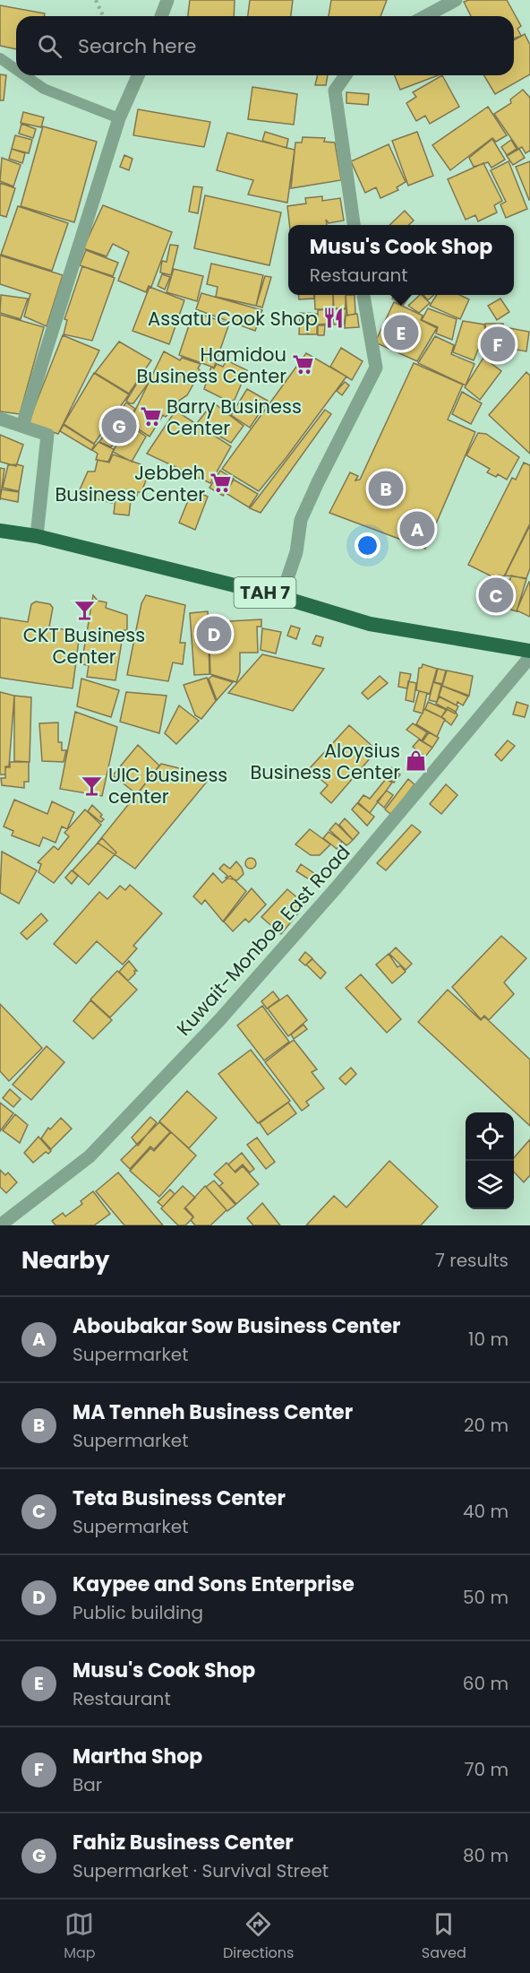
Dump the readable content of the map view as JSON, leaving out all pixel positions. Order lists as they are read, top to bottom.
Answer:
{
  "streets": {
    "highway": ["TAH 7"],
    "street": ["Kuwait-Monboe East Road"]
  },
  "places": {
    "restaurant": ["Assatu Cook Shop"],
    "supermarket": ["Hamidou Business Center", "Barry Business Center", "Jebbeh Business Center"],
    "bar": ["CKT Business Center", "UIC business center"],
    "shop": ["Aloysius Business Center"]
  },
  "page": {
    "search": "Search here",
    "popup": ["Musu's Cook Shop", "Restaurant"],
    "pins": [
      "E",
      "F",
      "G",
      "B",
      "A",
      "C",
      "D"
    ],
    "heading": ["Nearby", "7 results"],
    "list": [
      {
        "mark": "A",
        "name": "Aboubakar Sow Business Center",
        "note": "Supermarket",
        "value": "10 m"
      },
      {
        "mark": "B",
        "name": "MA Tenneh Business Center",
        "note": "Supermarket",
        "value": "20 m"
      },
      {
        "mark": "C",
        "name": "Teta Business Center",
        "note": "Supermarket",
        "value": "40 m"
      },
      {
        "mark": "D",
        "name": "Kaypee and Sons Enterprise",
        "note": "Public building",
        "value": "50 m"
      },
      {
        "mark": "E",
        "name": "Musu's Cook Shop",
        "note": "Restaurant",
        "value": "60 m"
      },
      {
        "mark": "F",
        "name": "Martha Shop",
        "note": "Bar",
        "value": "70 m"
      },
      {
        "mark": "G",
        "name": "Fahiz Business Center",
        "note": "Supermarket · Survival Street",
        "value": "80 m"
      }
    ],
    "nav": ["Map", "Directions", "Saved"]
  }
}
